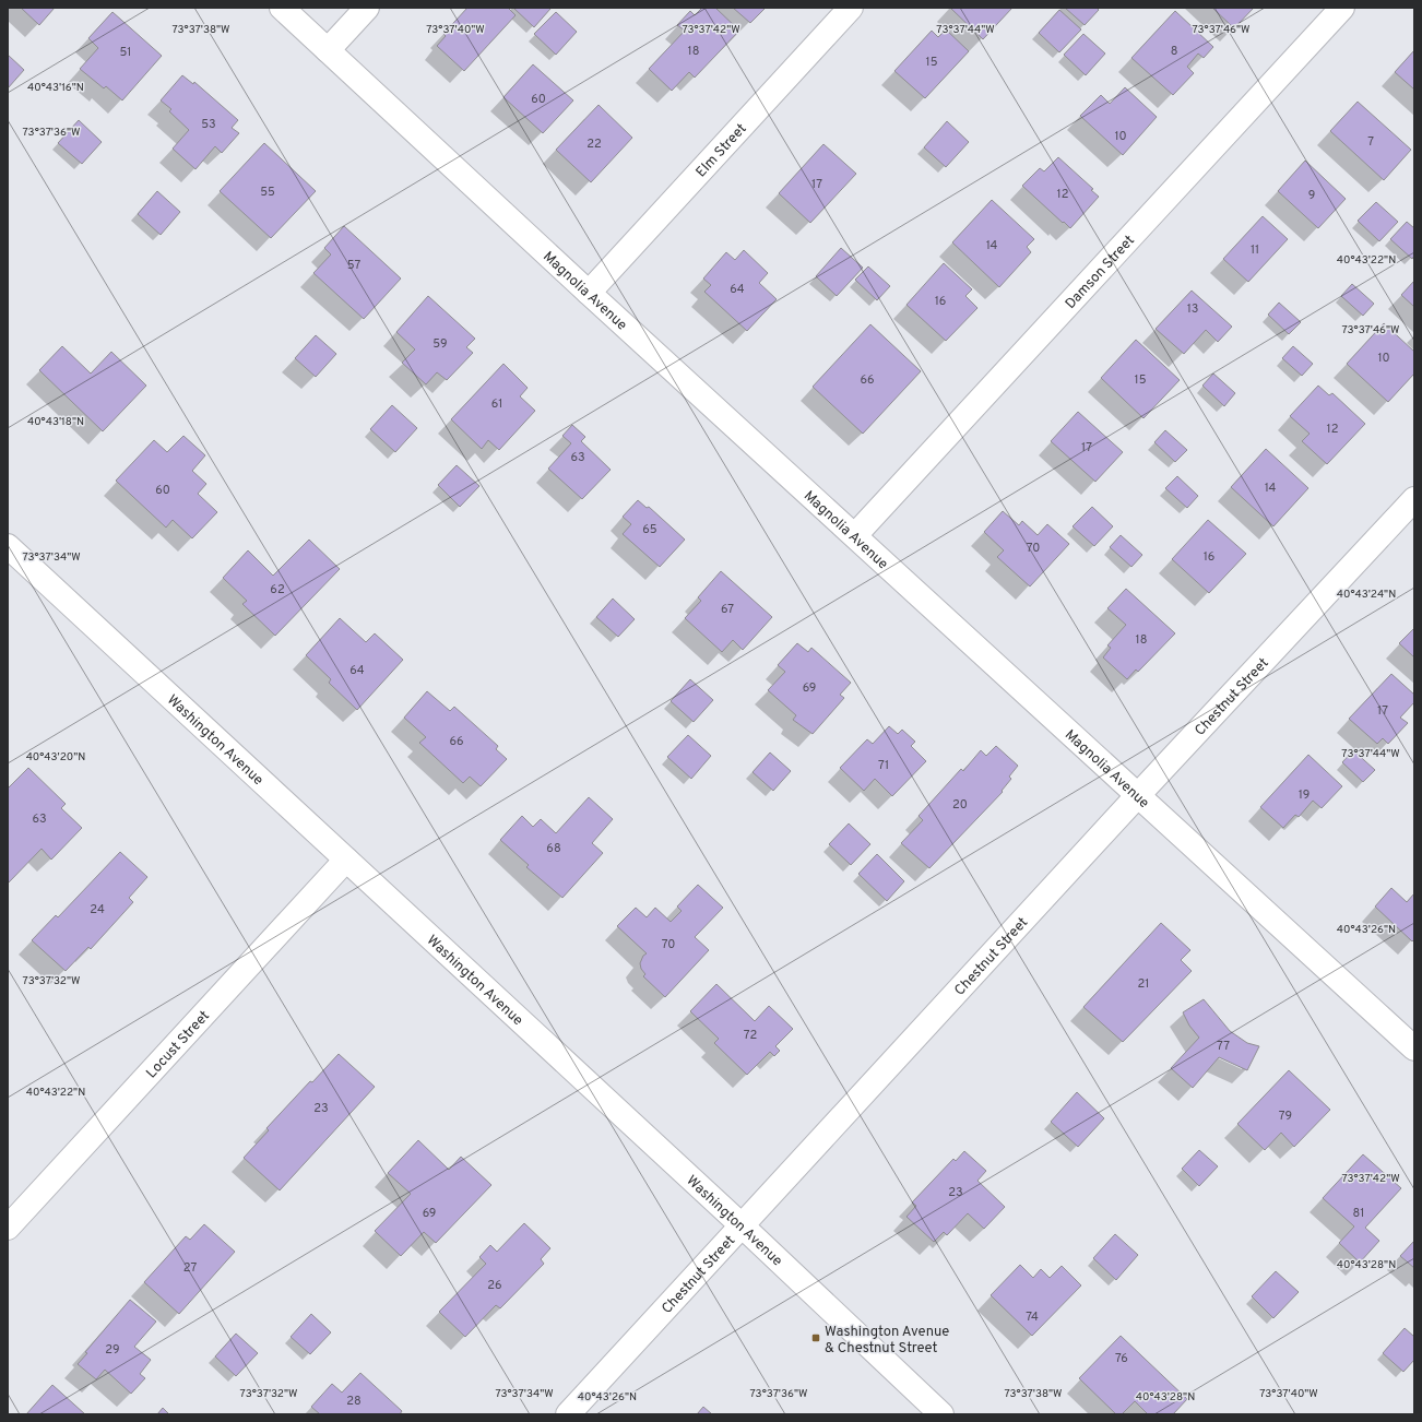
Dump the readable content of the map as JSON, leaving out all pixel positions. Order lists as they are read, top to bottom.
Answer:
{
  "streets": {
    "street": [
      "Elm Street",
      "Damson Street",
      "Magnolia Avenue",
      "Chestnut Street",
      "Washington Avenue",
      "Locust Street"
    ]
  },
  "crossings": [
    ["Elm Street", "Magnolia Avenue"],
    ["Damson Street", "Magnolia Avenue"],
    ["Magnolia Avenue", "Chestnut Street"],
    ["Chestnut Street", "Washington Avenue"],
    ["Washington Avenue", "Locust Street"]
  ],
  "places": {
    "transit": ["Washington Avenue & Chestnut Street"]
  },
  "house_numbers": [
    "18",
    "8",
    "51",
    "15",
    "60",
    "53",
    "10",
    "7",
    "22",
    "17",
    "55",
    "12",
    "9",
    "14",
    "11",
    "57",
    "64",
    "16",
    "13",
    "59",
    "10",
    "66",
    "15",
    "61",
    "12",
    "17",
    "63",
    "14",
    "60",
    "65",
    "70",
    "16",
    "62",
    "67",
    "18",
    "64",
    "69",
    "17",
    "66",
    "71",
    "19",
    "20",
    "63",
    "68",
    "24",
    "70",
    "21",
    "72",
    "77",
    "23",
    "79",
    "23",
    "69",
    "81",
    "27",
    "26",
    "74",
    "29",
    "76",
    "28"
  ],
  "coordinates": [
    "73°37'38\"W",
    "73°37'40\"W",
    "73°37'42\"W",
    "73°37'44\"W",
    "73°37'46\"W",
    "40°43'16\"N",
    "73°37'36\"W",
    "40°43'22\"N",
    "40°43'18\"N",
    "73°37'34\"W",
    "40°43'24\"N",
    "40°43'20\"N",
    "40°43'26\"N",
    "73°37'32\"W",
    "40°43'28\"N"
  ]
}
